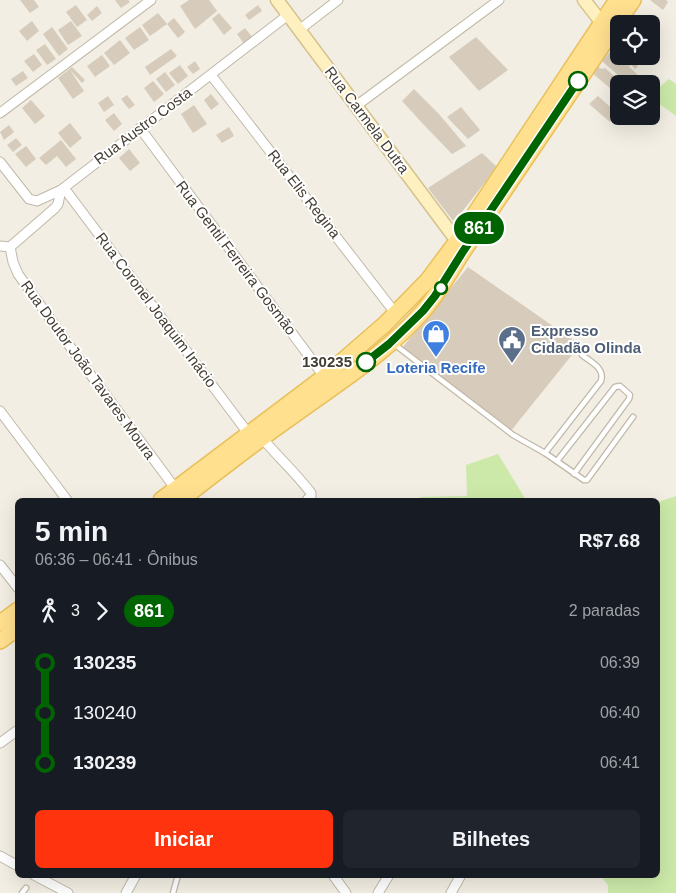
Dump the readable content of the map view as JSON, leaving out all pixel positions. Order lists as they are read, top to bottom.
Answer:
{
  "streets": {
    "street": [
      "Rua Carmela Dutra",
      "Rua Austro Costa",
      "Rua Elis Regina",
      "Rua Gentil Ferreira Gosmão",
      "Rua Coronel Joaquim Inácio",
      "Rua Doutor João Tavares Moura"
    ]
  },
  "crossings": [
    ["Rua Carmela Dutra", "Rua Austro Costa"],
    ["Rua Austro Costa", "Rua Elis Regina"],
    ["Rua Austro Costa", "Rua Gentil Ferreira Gosmão"],
    ["Rua Austro Costa", "Rua Coronel Joaquim Inácio"],
    ["Rua Austro Costa", "Rua Doutor João Tavares Moura"]
  ],
  "places": {
    "shop": ["Loteria Recife"],
    "other": ["130235"],
    "public building": ["Expresso Cidadão Olinda"]
  },
  "lines": ["bus line 861"],
  "page": {
    "on_map": "861",
    "heading": ["5 min", "06:36 – 06:41 · Ônibus", "R$7.68"],
    "legs": ["3", "861", "2 paradas"],
    "list": [
      {
        "name": "130235",
        "value": "06:39"
      },
      {
        "name": "130240",
        "value": "06:40"
      },
      {
        "name": "130239",
        "value": "06:41"
      }
    ],
    "buttons": ["Iniciar", "Bilhetes"]
  }
}
